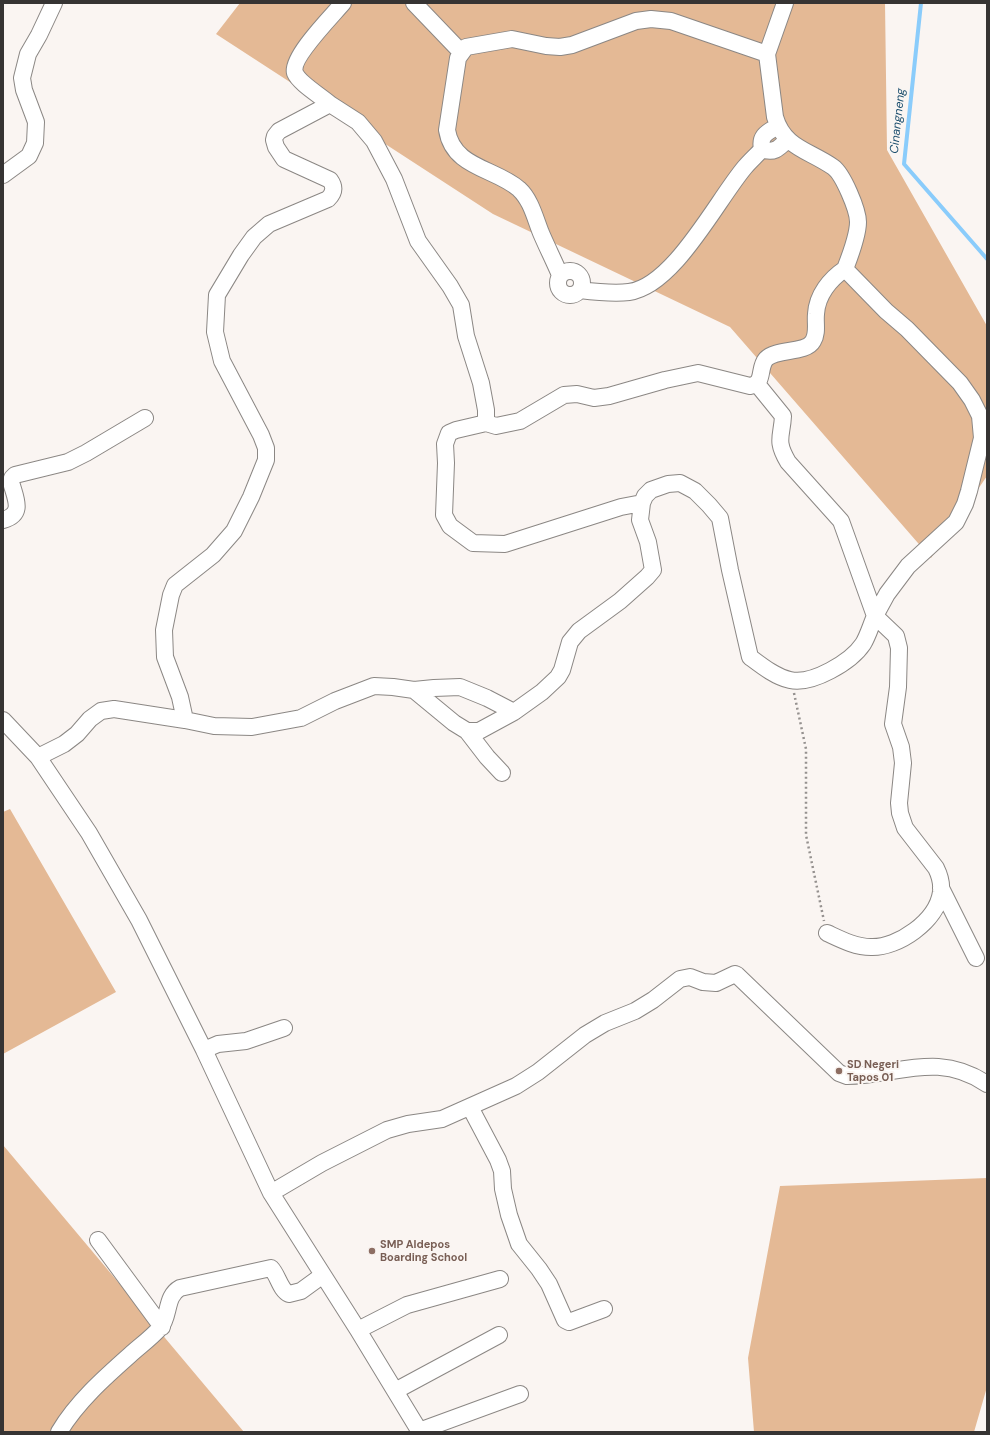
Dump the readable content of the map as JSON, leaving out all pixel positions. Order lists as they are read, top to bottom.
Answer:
{
  "water": ["Cinangneng"],
  "places": ["SD Negeri Tapos 01", "SMP Aldepos Boarding School"]
}
